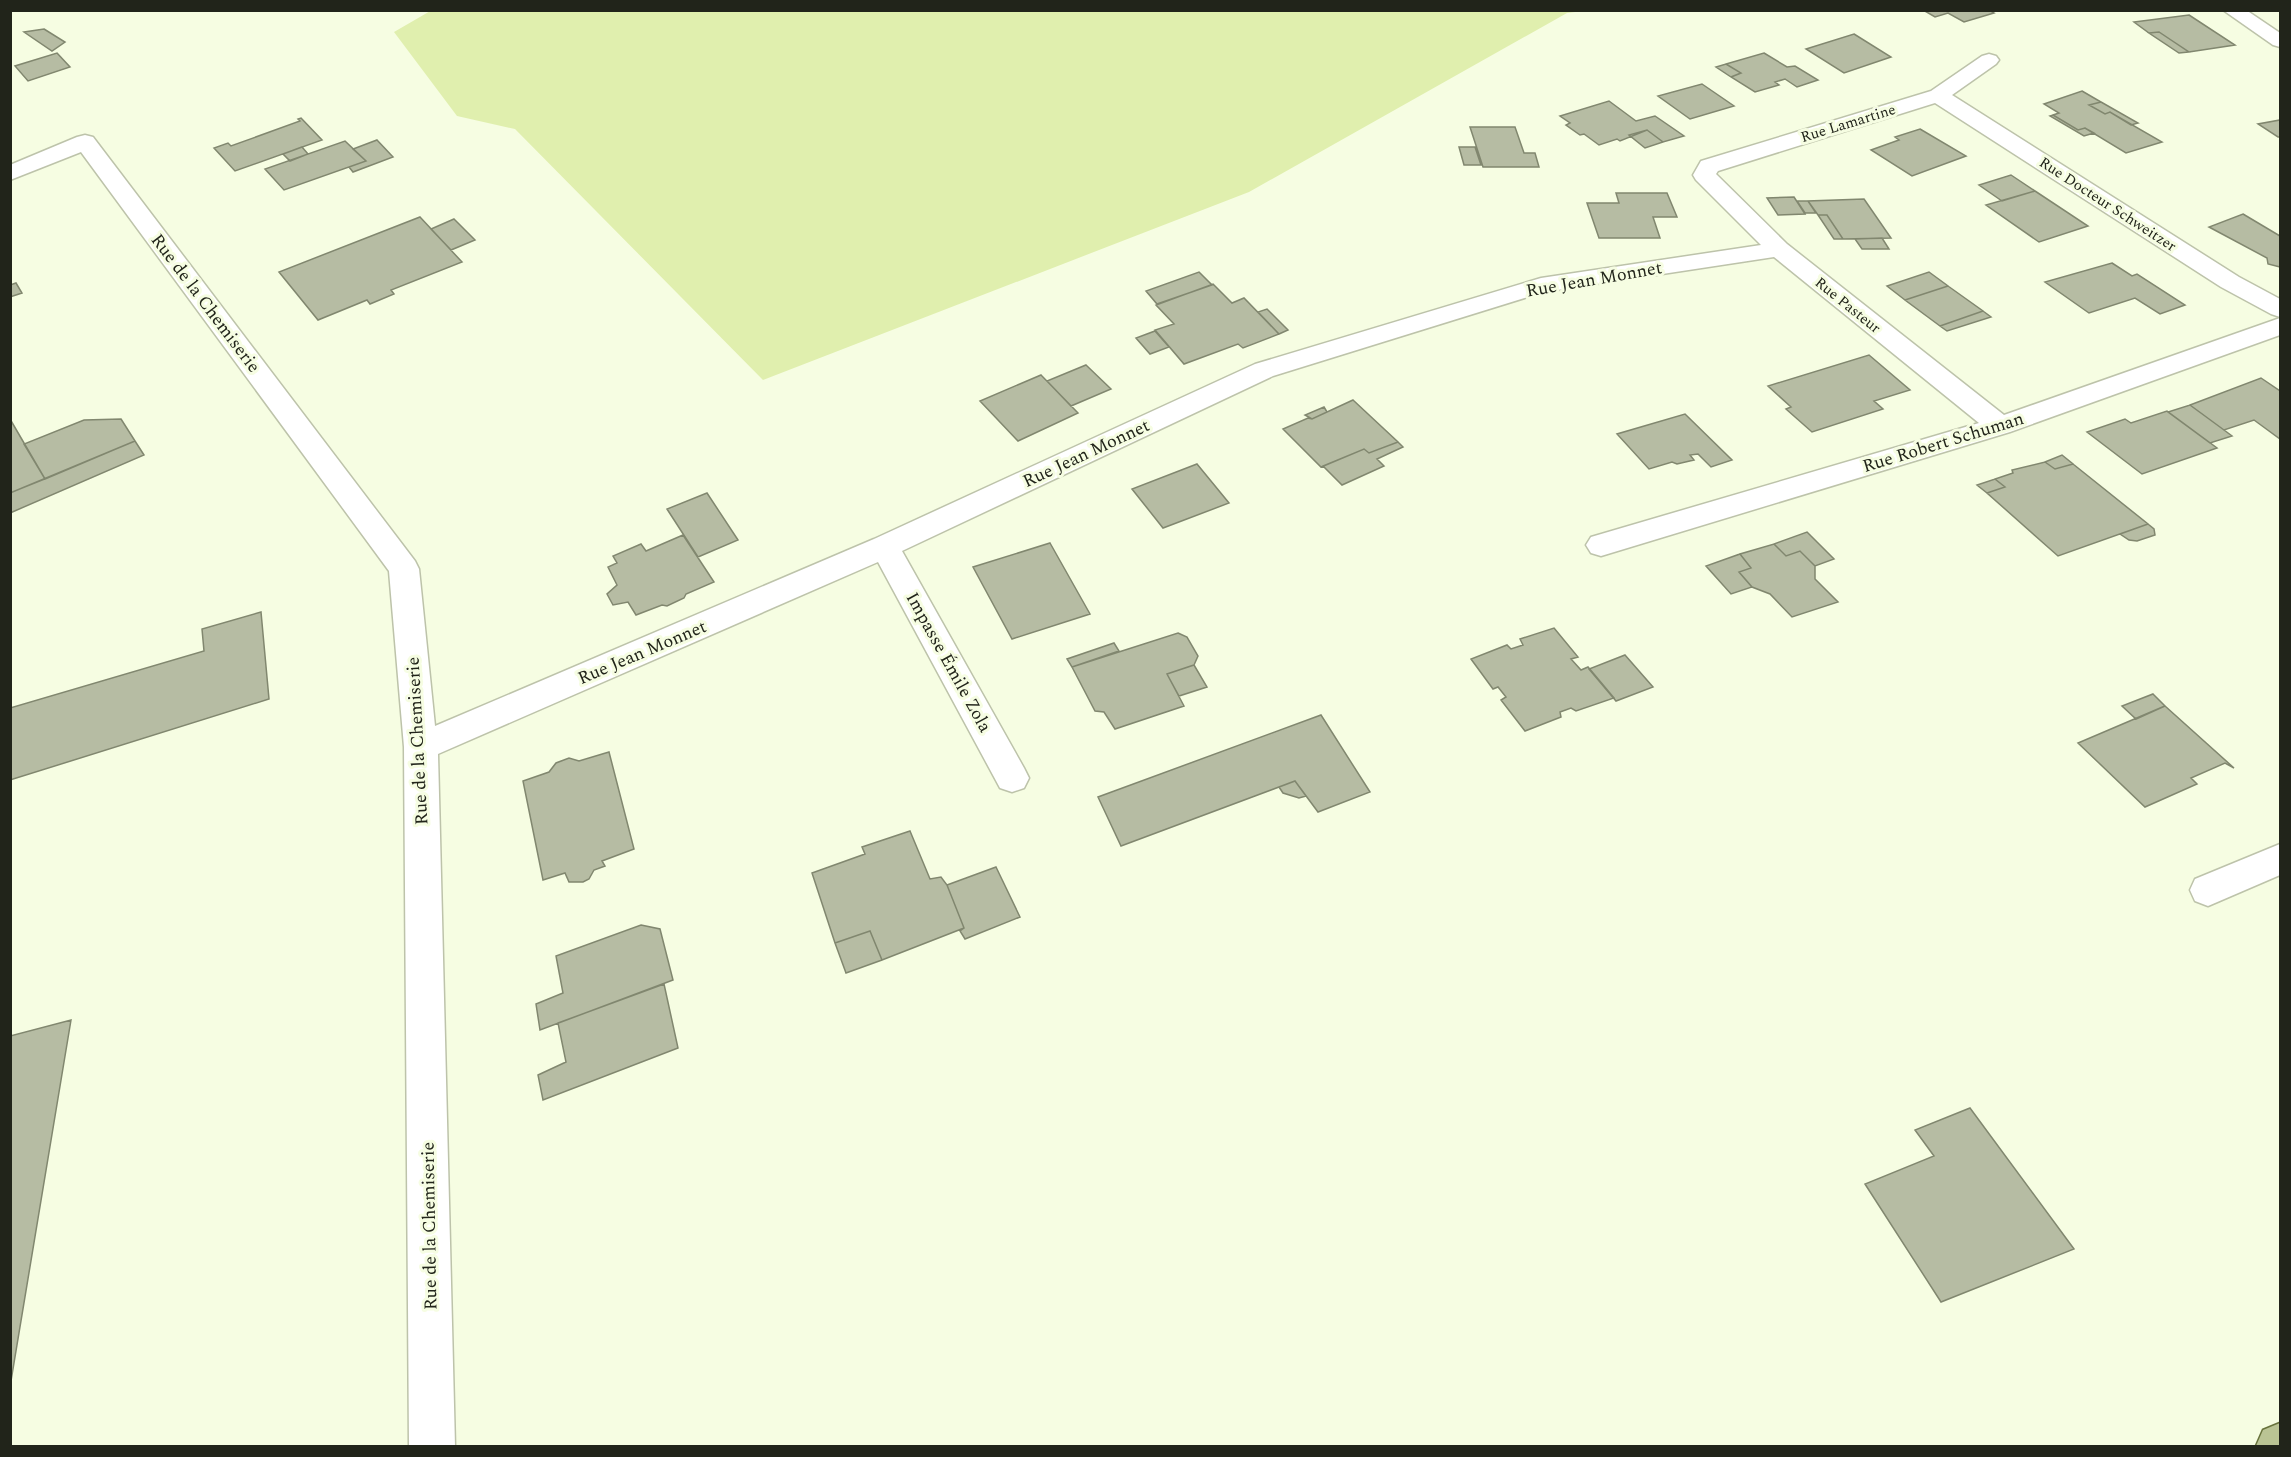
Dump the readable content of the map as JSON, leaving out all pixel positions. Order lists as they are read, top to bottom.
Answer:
{
  "streets": {
    "street": [
      "Rue Lamartine",
      "Rue Docteur Schweitzer",
      "Rue Jean Monnet",
      "Rue de la Chemiserie",
      "Rue Pasteur",
      "Rue Robert Schuman",
      "Impasse Émile Zola"
    ]
  },
  "crossings": [
    ["Rue Lamartine", "Rue Docteur Schweitzer"],
    ["Rue Lamartine", "Rue Pasteur"],
    ["Rue Jean Monnet", "Rue de la Chemiserie"],
    ["Rue Jean Monnet", "Rue Pasteur"],
    ["Rue Jean Monnet", "Impasse Émile Zola"],
    ["Rue Pasteur", "Rue Robert Schuman"]
  ]
}
